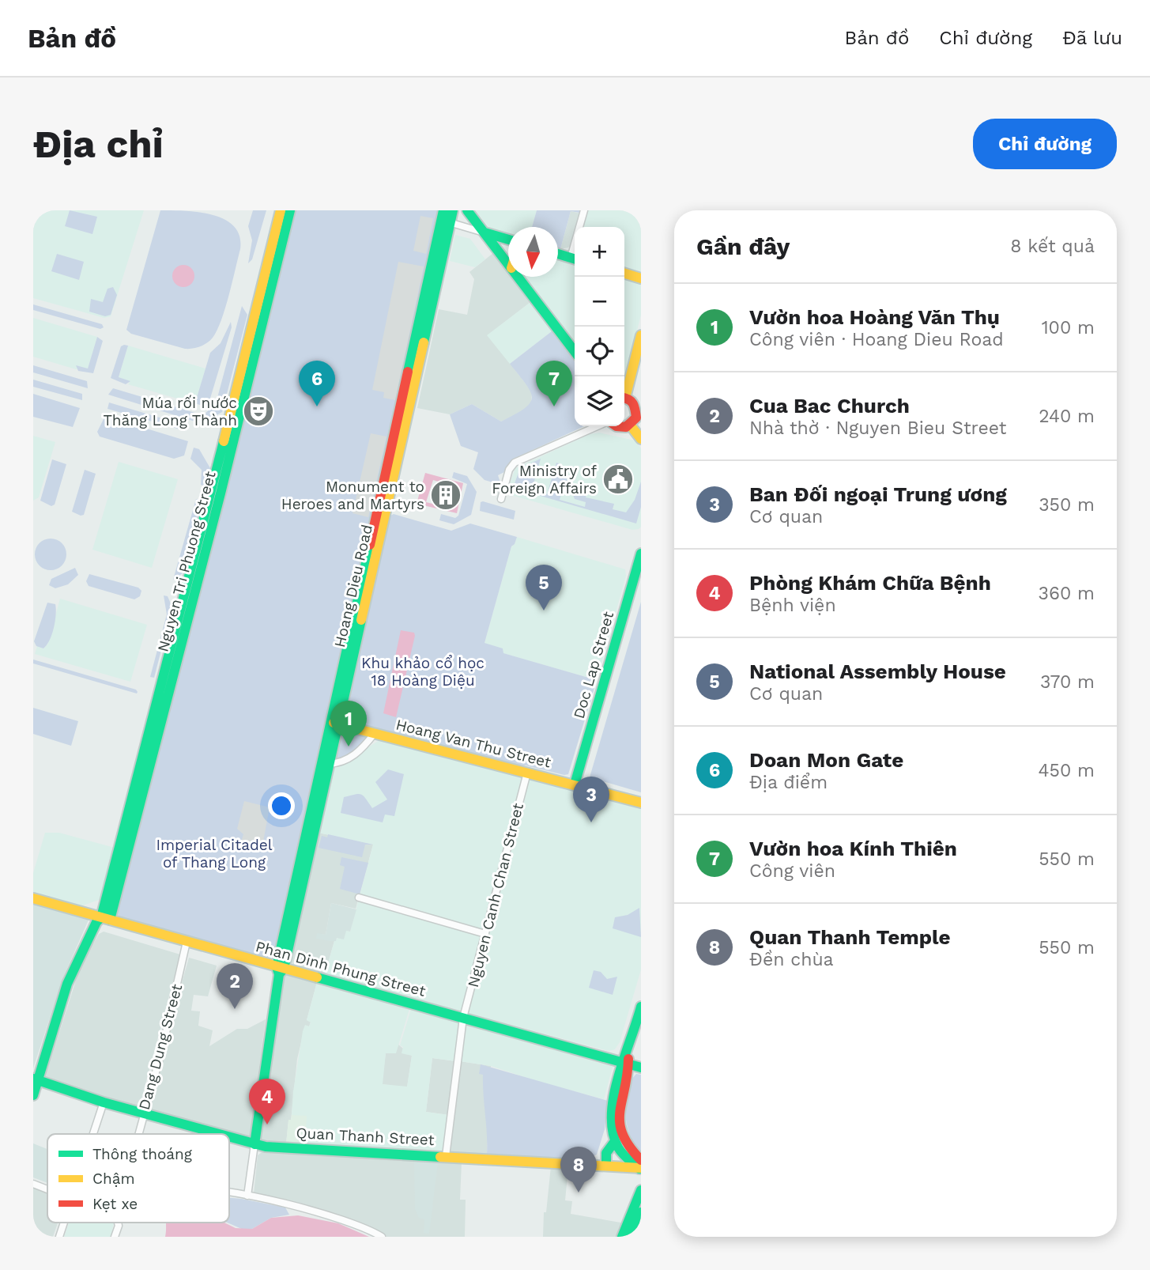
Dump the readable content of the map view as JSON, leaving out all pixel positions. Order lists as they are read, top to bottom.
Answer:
{
  "streets": {
    "street": [
      "Nguyen Tri Phuong Street",
      "Hoang Dieu Road",
      "Doc Lap Street",
      "Hoang Van Thu Street",
      "Nguyen Canh Chan Street",
      "Phan Dinh Phung Street",
      "Dang Dung Street",
      "Quan Thanh Street"
    ]
  },
  "crossings": [
    ["Nguyen Tri Phuong Street", "Phan Dinh Phung Street"],
    ["Hoang Dieu Road", "Hoang Van Thu Street"],
    ["Hoang Dieu Road", "Phan Dinh Phung Street"],
    ["Hoang Dieu Road", "Quan Thanh Street"],
    ["Doc Lap Street", "Hoang Van Thu Street"],
    ["Hoang Van Thu Street", "Nguyen Canh Chan Street"],
    ["Nguyen Canh Chan Street", "Phan Dinh Phung Street"],
    ["Nguyen Canh Chan Street", "Quan Thanh Street"],
    ["Phan Dinh Phung Street", "Dang Dung Street"],
    ["Dang Dung Street", "Quan Thanh Street"]
  ],
  "parks": ["Khu khảo cổ học 18 Hoàng Diệu", "Imperial Citadel of Thang Long"],
  "places": {
    "theatre": ["Múa rối nước Thăng Long Thành"],
    "public building": ["Ministry of Foreign Affairs"],
    "building": ["Monument to Heroes and Martyrs"]
  },
  "legend": ["Thông thoáng", "Chậm", "Kẹt xe"],
  "north": "bottom",
  "page": {
    "header": "Bản đồ",
    "nav": ["Bản đồ", "Chỉ đường", "Đã lưu"],
    "buttons": "Chỉ đường",
    "title": "Địa chỉ",
    "heading": ["Gần đây", "8 kết quả"],
    "map_buttons": ["+", "−"],
    "list": [
      {
        "mark": "1",
        "name": "Vườn hoa Hoàng Văn Thụ",
        "note": "Công viên · Hoang Dieu Road",
        "value": "100 m"
      },
      {
        "mark": "2",
        "name": "Cua Bac Church",
        "note": "Nhà thờ · Nguyen Bieu Street",
        "value": "240 m"
      },
      {
        "mark": "3",
        "name": "Ban Đối ngoại Trung ương",
        "note": "Cơ quan",
        "value": "350 m"
      },
      {
        "mark": "4",
        "name": "Phòng Khám Chữa Bệnh",
        "note": "Bệnh viện",
        "value": "360 m"
      },
      {
        "mark": "5",
        "name": "National Assembly House",
        "note": "Cơ quan",
        "value": "370 m"
      },
      {
        "mark": "6",
        "name": "Doan Mon Gate",
        "note": "Địa điểm",
        "value": "450 m"
      },
      {
        "mark": "7",
        "name": "Vườn hoa Kính Thiên",
        "note": "Công viên",
        "value": "550 m"
      },
      {
        "mark": "8",
        "name": "Quan Thanh Temple",
        "note": "Đền chùa",
        "value": "550 m"
      }
    ],
    "pins": [
      "6",
      "7",
      "5",
      "1",
      "3",
      "2",
      "4",
      "8"
    ]
  }
}
